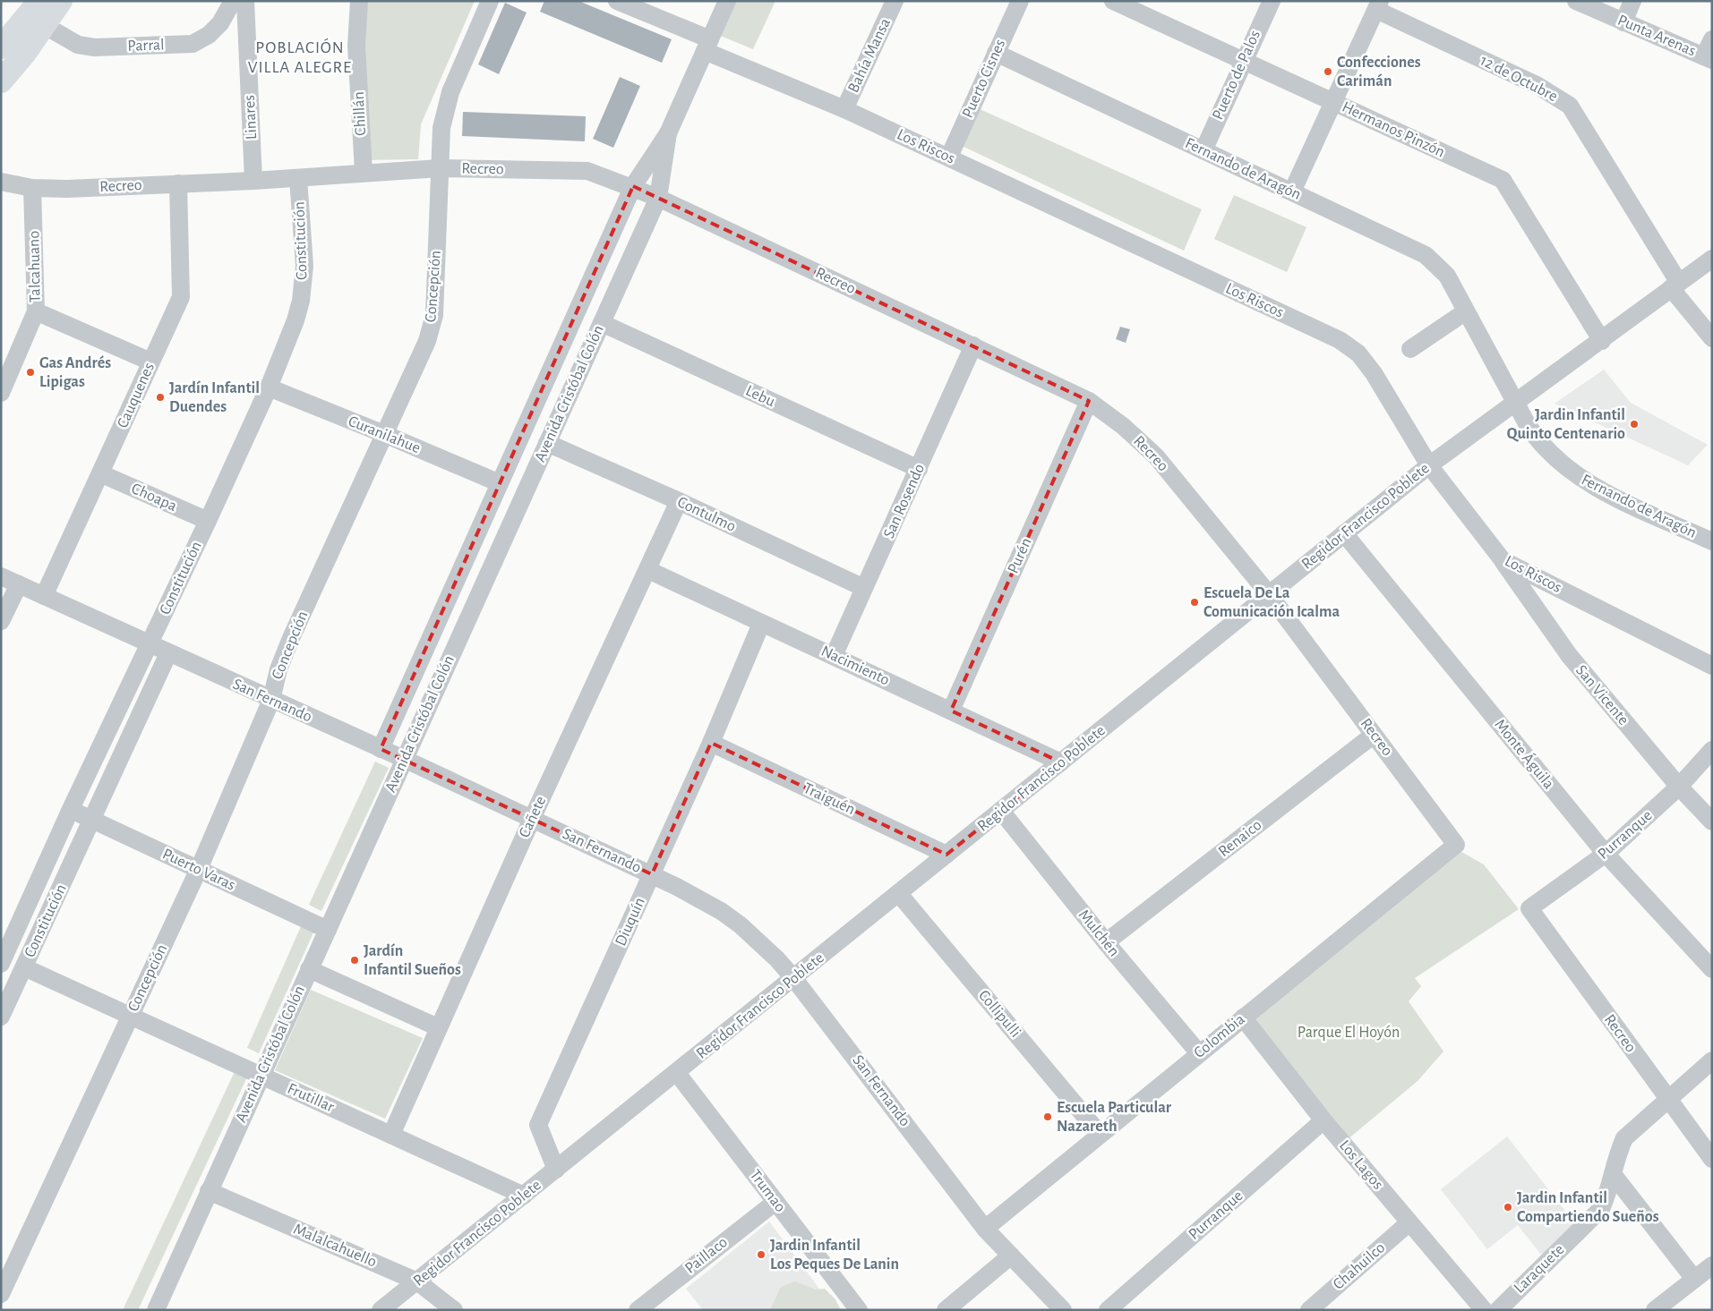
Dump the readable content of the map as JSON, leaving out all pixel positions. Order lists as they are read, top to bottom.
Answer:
{
  "streets": {
    "street": [
      "Punta Arenas",
      "Parral",
      "Bahía Mansa",
      "Puerto de Palos",
      "Puerto Cisnes",
      "12 de Octubre",
      "Chillán",
      "Linares",
      "Hermanos Pinzón",
      "Los Riscos",
      "Recreo",
      "Fernando de Aragón",
      "Constitución",
      "Talcahuano",
      "Concepción",
      "Avenida Cristóbal Colón",
      "Cauquenes",
      "Lebu",
      "Curanilahue",
      "Choapa",
      "San Rosendo",
      "Contulmo",
      "Regidor Francisco Poblete",
      "Purén",
      "Nacimiento",
      "San Vicente",
      "San Fernando",
      "Monte Águila",
      "Traiguén",
      "Cañete",
      "Purranque",
      "Renaico",
      "Puerto Varas",
      "Diuquín",
      "Mulchén",
      "Collipulli",
      "Colombia",
      "Frutillar",
      "Los Lagos",
      "Trumao",
      "Malalcahuello",
      "Paillaco",
      "Chahuilco",
      "Laraquete"
    ]
  },
  "crossings": [
    ["Bahía Mansa", "Los Riscos"],
    ["Puerto de Palos", "Hermanos Pinzón"],
    ["Puerto de Palos", "Fernando de Aragón"],
    ["Puerto Cisnes", "Los Riscos"],
    ["Puerto Cisnes", "Fernando de Aragón"],
    ["12 de Octubre", "Regidor Francisco Poblete"],
    ["Chillán", "Recreo"],
    ["Linares", "Recreo"],
    ["Hermanos Pinzón", "Regidor Francisco Poblete"],
    ["Los Riscos", "Avenida Cristóbal Colón"],
    ["Los Riscos", "Regidor Francisco Poblete"],
    ["Los Riscos", "San Vicente"],
    ["Recreo", "Constitución"],
    ["Recreo", "Talcahuano"],
    ["Recreo", "Concepción"],
    ["Recreo", "Avenida Cristóbal Colón"],
    ["Recreo", "Cauquenes"],
    ["Recreo", "San Rosendo"],
    ["Recreo", "Regidor Francisco Poblete"],
    ["Recreo", "Purén"],
    ["Recreo", "Purranque"],
    ["Recreo", "Renaico"],
    ["Recreo", "Colombia"],
    ["Recreo", "Laraquete"],
    ["Fernando de Aragón", "Regidor Francisco Poblete"],
    ["Constitución", "Curanilahue"],
    ["Constitución", "Choapa"],
    ["Constitución", "San Fernando"],
    ["Constitución", "Puerto Varas"],
    ["Constitución", "Frutillar"],
    ["Concepción", "Curanilahue"],
    ["Concepción", "San Fernando"],
    ["Concepción", "Puerto Varas"],
    ["Concepción", "Frutillar"],
    ["Avenida Cristóbal Colón", "Lebu"],
    ["Avenida Cristóbal Colón", "Curanilahue"],
    ["Avenida Cristóbal Colón", "Contulmo"],
    ["Avenida Cristóbal Colón", "San Fernando"],
    ["Avenida Cristóbal Colón", "Puerto Varas"],
    ["Avenida Cristóbal Colón", "Frutillar"],
    ["Avenida Cristóbal Colón", "Malalcahuello"],
    ["Cauquenes", "Choapa"],
    ["Cauquenes", "San Fernando"],
    ["Lebu", "San Rosendo"],
    ["San Rosendo", "Contulmo"],
    ["San Rosendo", "Nacimiento"],
    ["Contulmo", "Cañete"],
    ["Regidor Francisco Poblete", "Nacimiento"],
    ["Regidor Francisco Poblete", "San Fernando"],
    ["Regidor Francisco Poblete", "Monte Águila"],
    ["Regidor Francisco Poblete", "Traiguén"],
    ["Regidor Francisco Poblete", "Diuquín"],
    ["Regidor Francisco Poblete", "Mulchén"],
    ["Regidor Francisco Poblete", "Collipulli"],
    ["Regidor Francisco Poblete", "Frutillar"],
    ["Regidor Francisco Poblete", "Trumao"],
    ["Regidor Francisco Poblete", "Malalcahuello"],
    ["Purén", "Nacimiento"],
    ["Nacimiento", "Cañete"],
    ["Nacimiento", "Diuquín"],
    ["San Vicente", "Purranque"],
    ["San Fernando", "Cañete"],
    ["San Fernando", "Diuquín"],
    ["San Fernando", "Colombia"],
    ["Monte Águila", "Purranque"],
    ["Traiguén", "Diuquín"],
    ["Cañete", "Frutillar"],
    ["Purranque", "Los Lagos"],
    ["Renaico", "Mulchén"],
    ["Mulchén", "Colombia"],
    ["Collipulli", "Colombia"],
    ["Colombia", "Los Lagos"],
    ["Los Lagos", "Chahuilco"],
    ["Trumao", "Paillaco"]
  ],
  "districts": ["POBLACIÓN VILLA ALEGRE"],
  "parks": ["Parque El Hoyón"],
  "places": [
    "Confecciones Carimán",
    "Gas Andrés Lipigas",
    "Jardín Infantil Duendes",
    "Jardin Infantil Quinto Centenario",
    "Escuela De La Comunicación Icalma",
    "Jardín Infantil Sueños",
    "Escuela Particular Nazareth",
    "Jardin Infantil Compartiendo Sueños",
    "Jardin Infantil Los Peques De Lanin"
  ]
}
